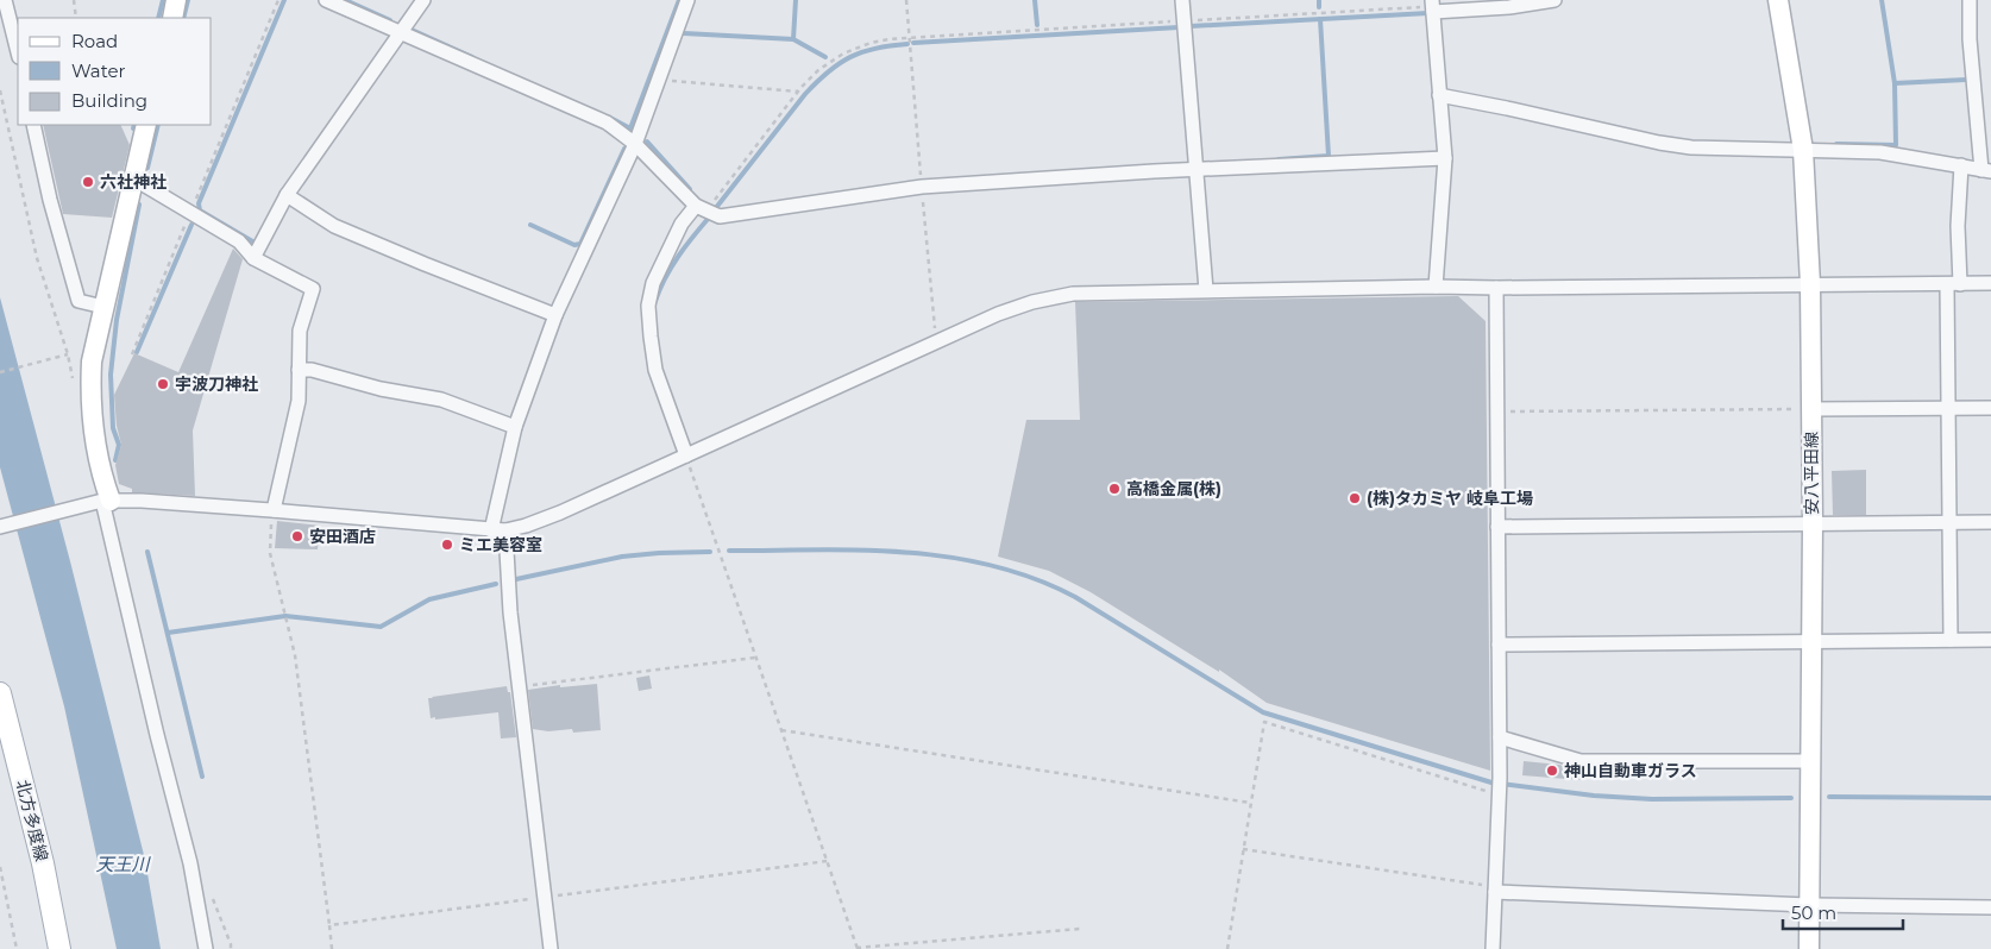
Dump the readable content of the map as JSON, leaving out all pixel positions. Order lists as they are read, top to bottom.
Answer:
{
  "streets": {
    "main road": ["安八平田線", "北方多度線"]
  },
  "water": ["天王川"],
  "places": [
    "六社神社",
    "宇波刀神社",
    "高橋金属(株)",
    "(株)タカミヤ 岐阜工場",
    "安田酒店",
    "ミエ美容室",
    "神山自動車ガラス"
  ],
  "legend": ["Road", "Water", "Building"],
  "scale_bar": "50 m"
}
